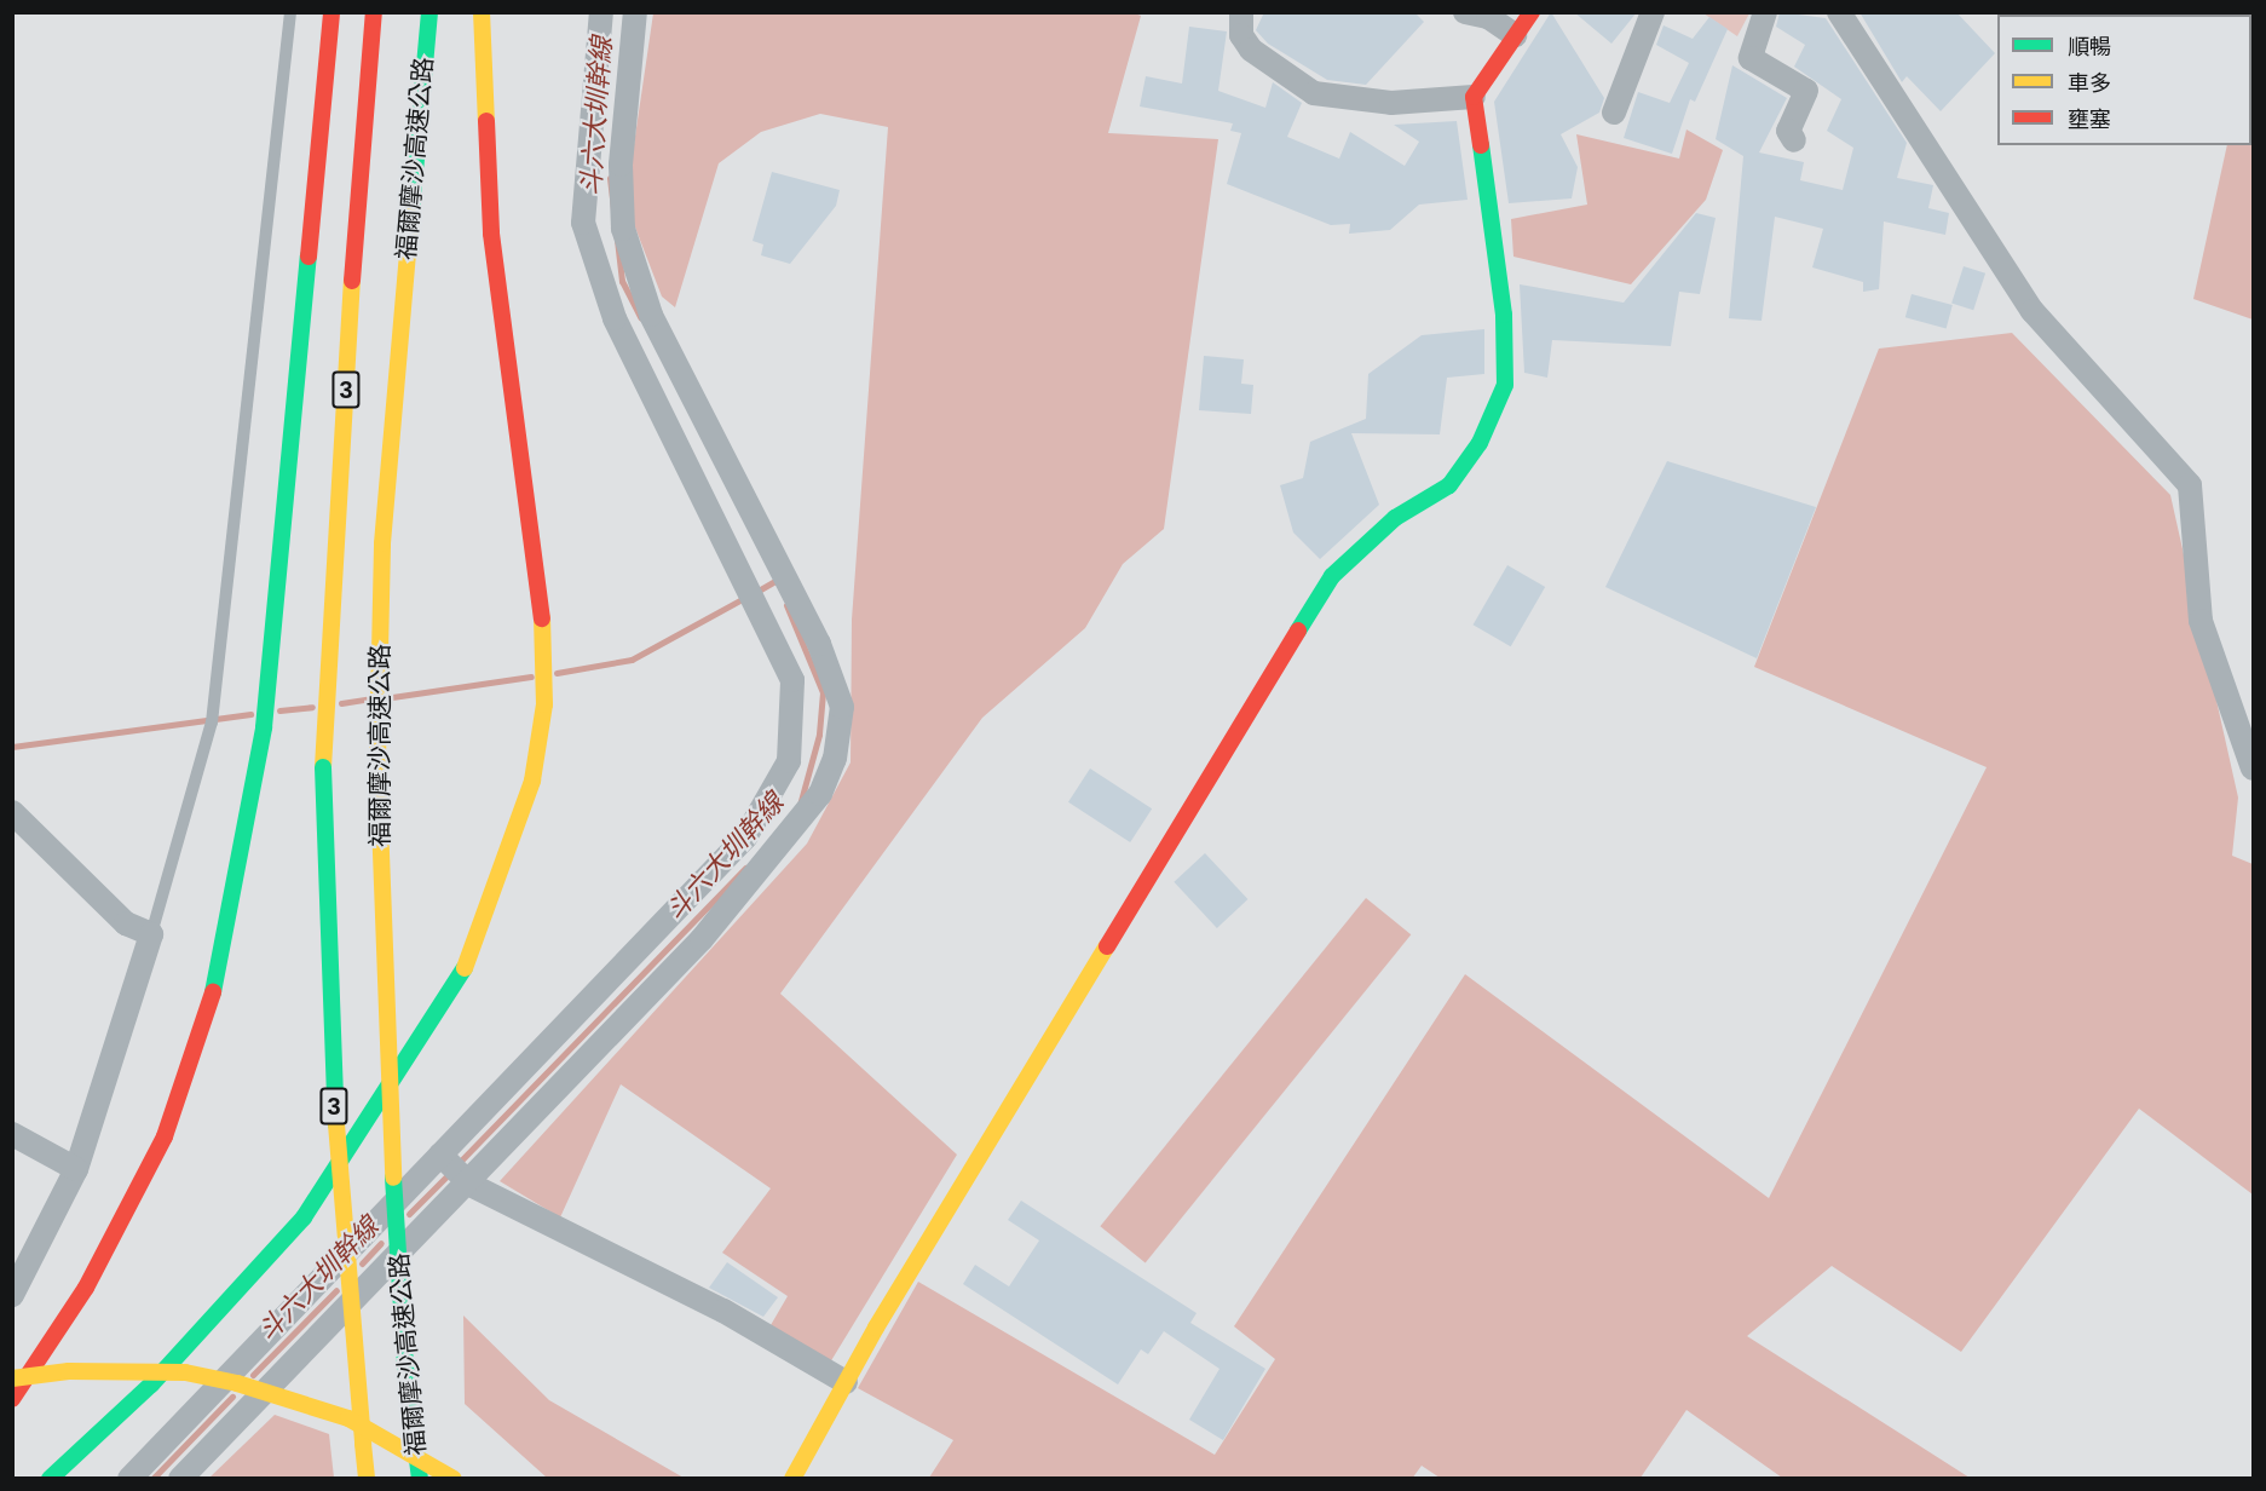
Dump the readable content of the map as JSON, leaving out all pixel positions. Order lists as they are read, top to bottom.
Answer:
{
  "streets": {
    "main road": ["福爾摩沙高速公路", "3"]
  },
  "water": ["斗六大圳幹線"],
  "legend": ["順暢", "車多", "壅塞"]
}
